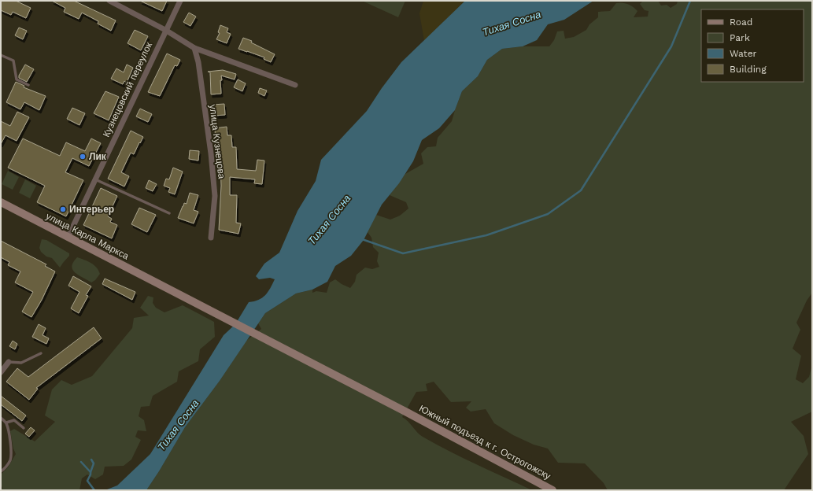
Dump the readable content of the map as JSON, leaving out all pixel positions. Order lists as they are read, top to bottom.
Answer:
{
  "streets": {
    "main road": ["улица Карла Маркса", "Южный подъезд к г. Острогожску"],
    "street": ["Кузнецовский переулок", "улица Кузнецова"]
  },
  "crossings": [
    ["Кузнецовский переулок", "улица Карла Маркса"],
    ["улица Карла Маркса", "Южный подъезд к г. Острогожску"]
  ],
  "water": ["Тихая Сосна"],
  "places": ["Лик", "Интерьер"],
  "legend": [
    "Road",
    "Park",
    "Water",
    "Building"
  ]
}
